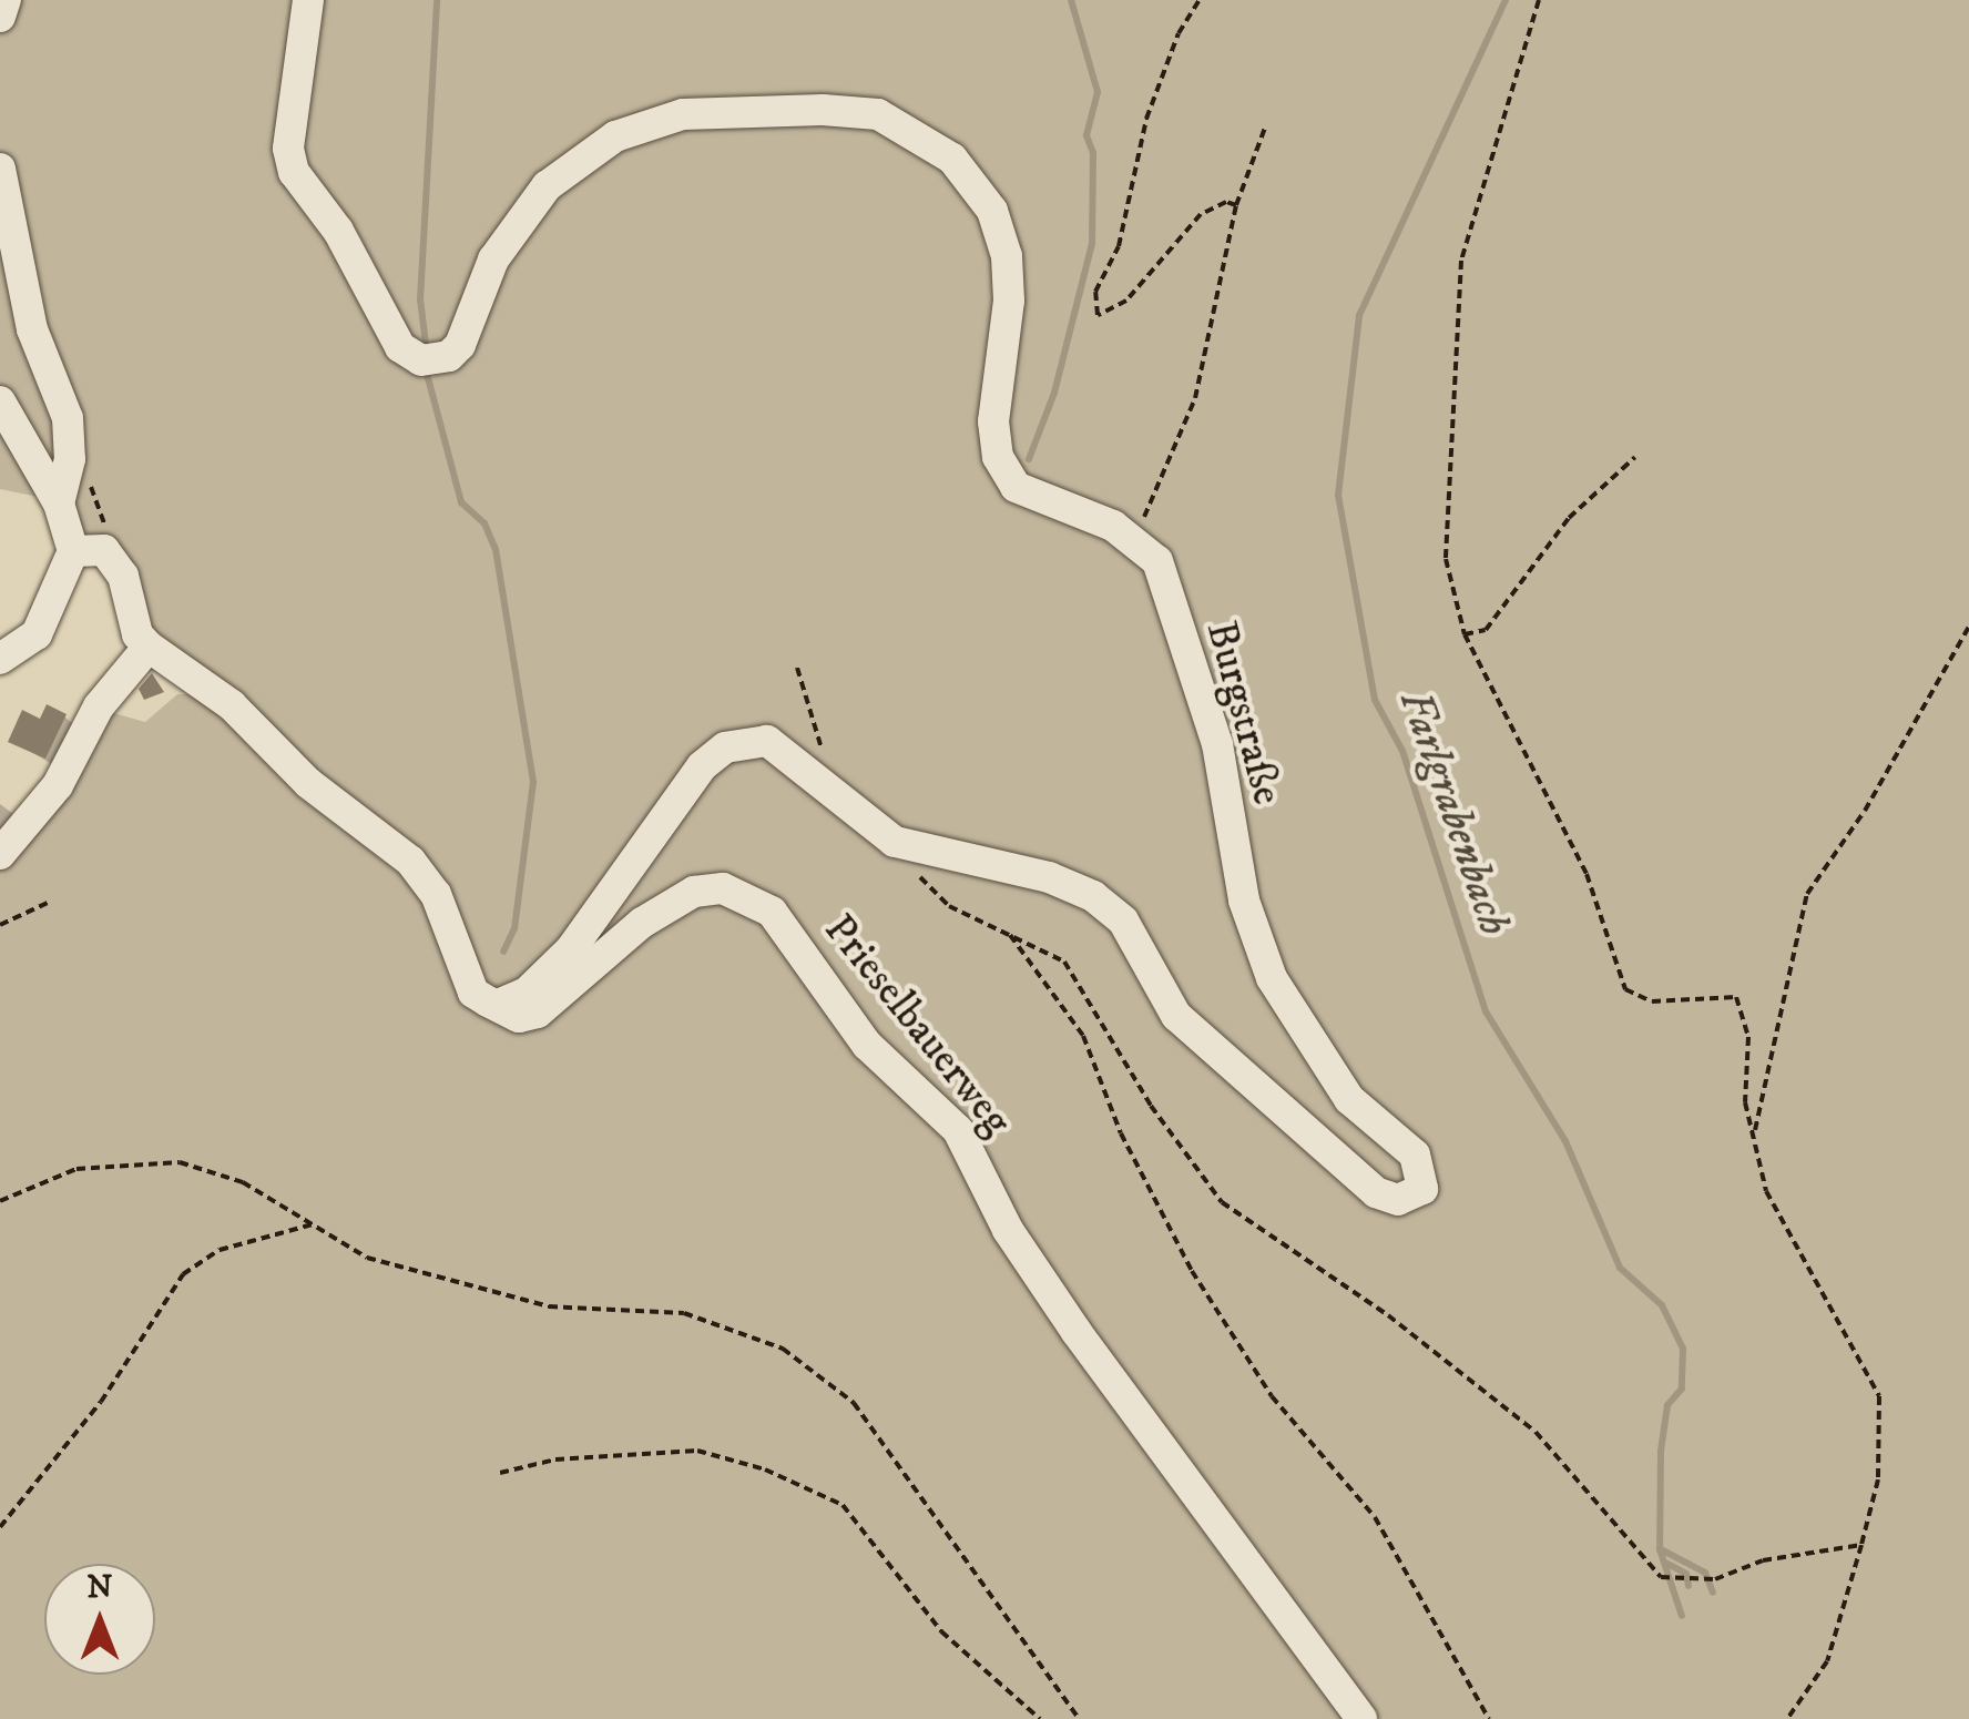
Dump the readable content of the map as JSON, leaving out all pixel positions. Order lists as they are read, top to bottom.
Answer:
{
  "streets": {
    "street": ["Burgstraße", "Prieselbauerweg"]
  },
  "crossings": [
    ["Burgstraße", "Prieselbauerweg"]
  ],
  "water": ["Farlgrabenbach"],
  "north": "top"
}
